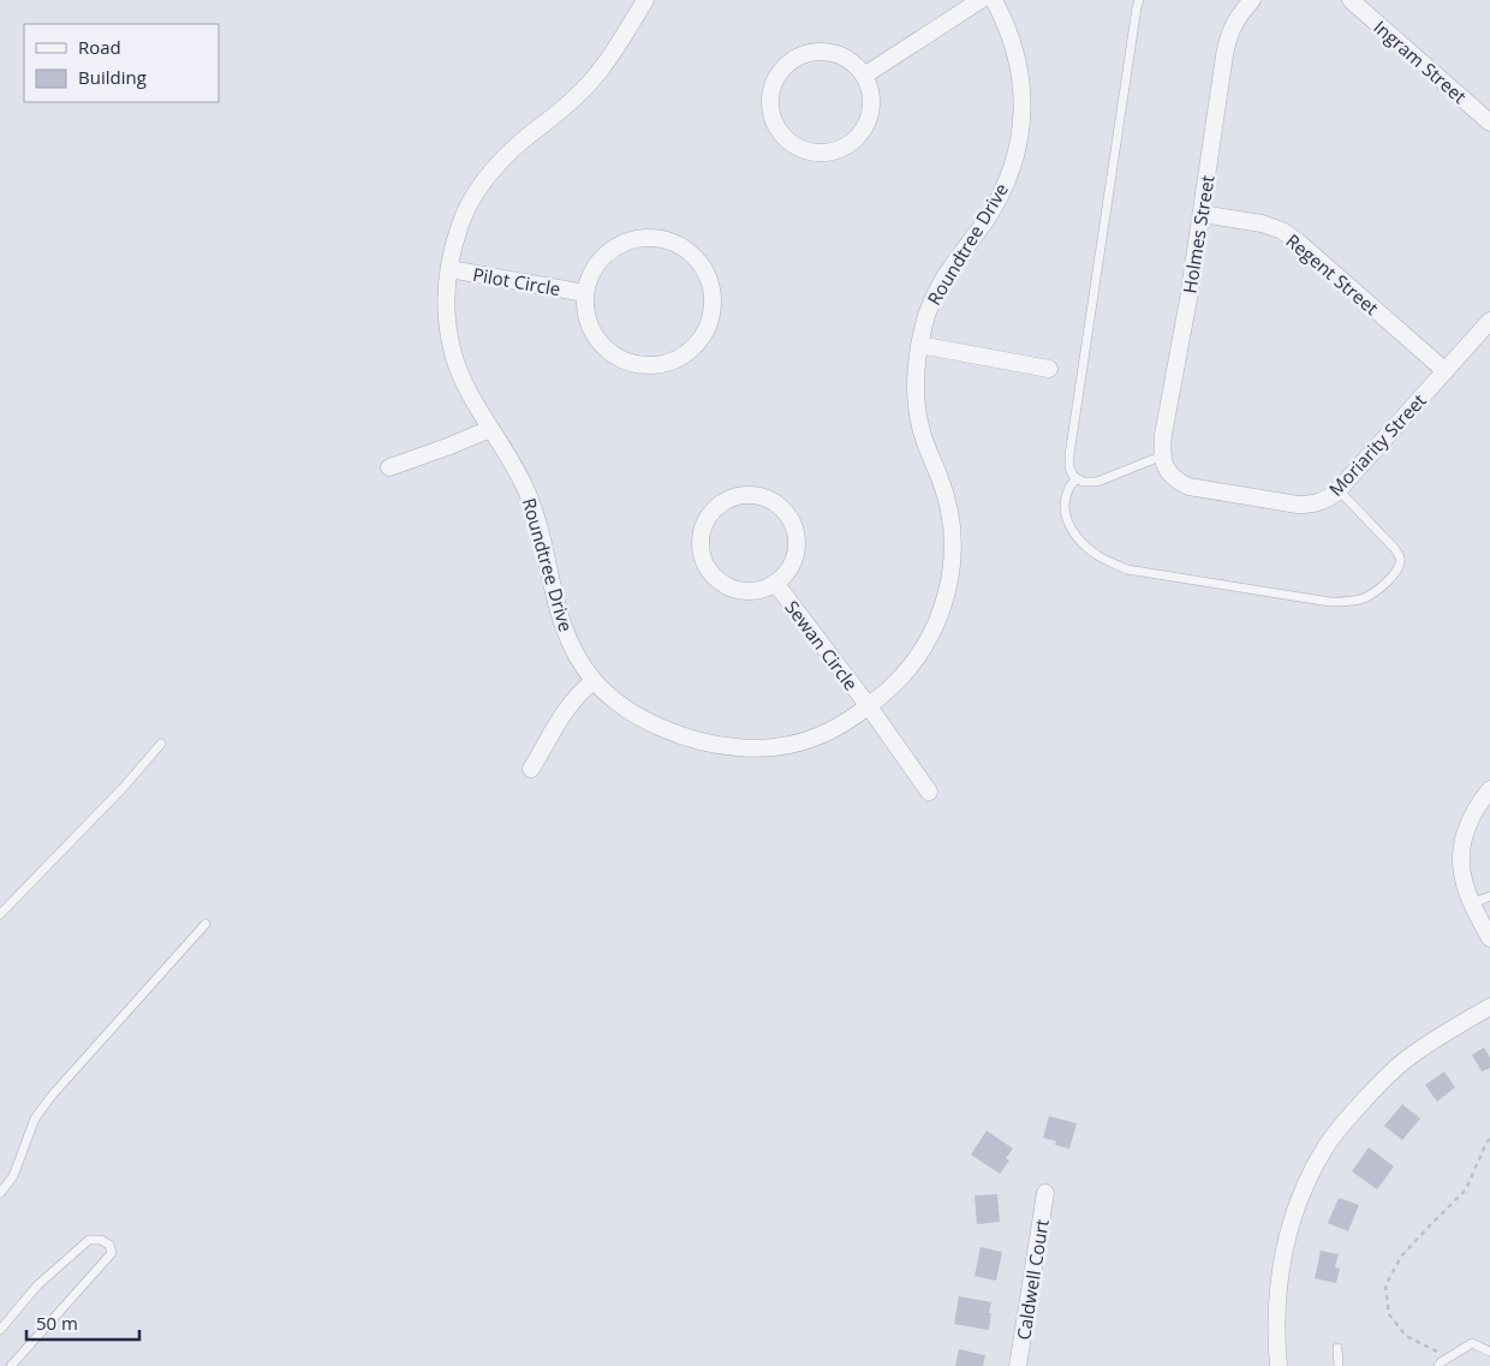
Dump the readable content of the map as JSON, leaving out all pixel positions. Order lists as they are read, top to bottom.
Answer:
{
  "streets": {
    "street": [
      "Ingram Street",
      "Holmes Street",
      "Roundtree Drive",
      "Regent Street",
      "Pilot Circle",
      "Moriarity Street",
      "Sewan Circle",
      "Caldwell Court"
    ]
  },
  "crossings": [
    ["Holmes Street", "Regent Street"],
    ["Holmes Street", "Moriarity Street"],
    ["Roundtree Drive", "Pilot Circle"],
    ["Roundtree Drive", "Sewan Circle"],
    ["Regent Street", "Moriarity Street"]
  ],
  "legend": ["Road", "Building"],
  "scale_bar": "50 m"
}
